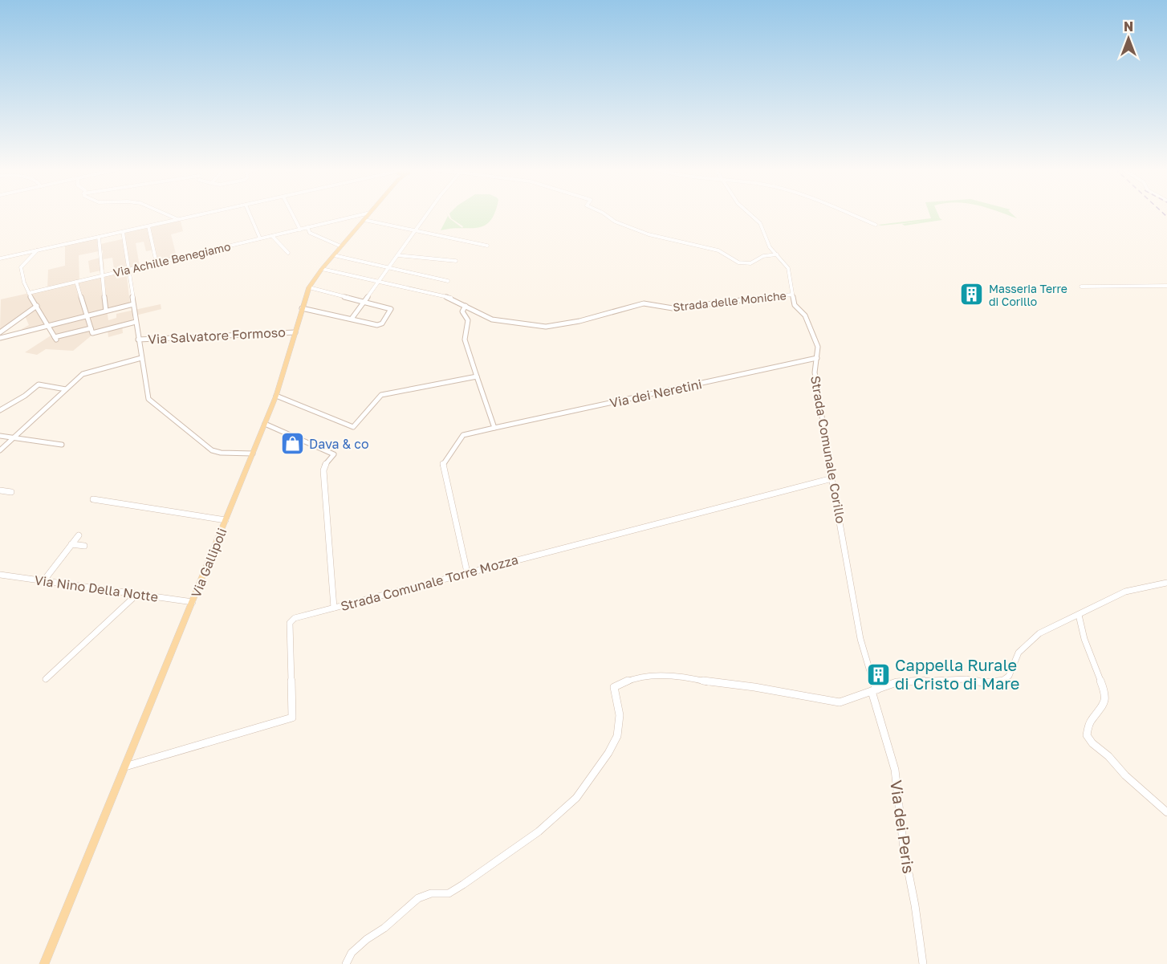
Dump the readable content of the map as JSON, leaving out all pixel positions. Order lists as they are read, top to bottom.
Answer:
{
  "streets": {
    "main road": ["Via Gallipoli"],
    "street": [
      "Via Achille Benegiamo",
      "Strada delle Moniche",
      "Via Salvatore Formoso",
      "Via dei Neretini",
      "Strada Comunale Corillo",
      "Strada Comunale Torre Mozza",
      "Via Nino Della Notte",
      "Via dei Peris"
    ]
  },
  "crossings": [
    ["Strada delle Moniche", "Strada Comunale Corillo"],
    ["Strada delle Moniche", "Via Gallipoli"],
    ["Via Salvatore Formoso", "Via Gallipoli"],
    ["Via dei Neretini", "Strada Comunale Corillo"],
    ["Via dei Neretini", "Strada Comunale Torre Mozza"],
    ["Strada Comunale Corillo", "Strada Comunale Torre Mozza"],
    ["Strada Comunale Corillo", "Via dei Peris"],
    ["Via Gallipoli", "Strada Comunale Torre Mozza"],
    ["Via Gallipoli", "Via Nino Della Notte"]
  ],
  "places": {
    "building": ["Masseria Terre di Corillo", "Cappella Rurale di Cristo di Mare"],
    "shop": ["Dava & co"]
  },
  "north": "top"
}
